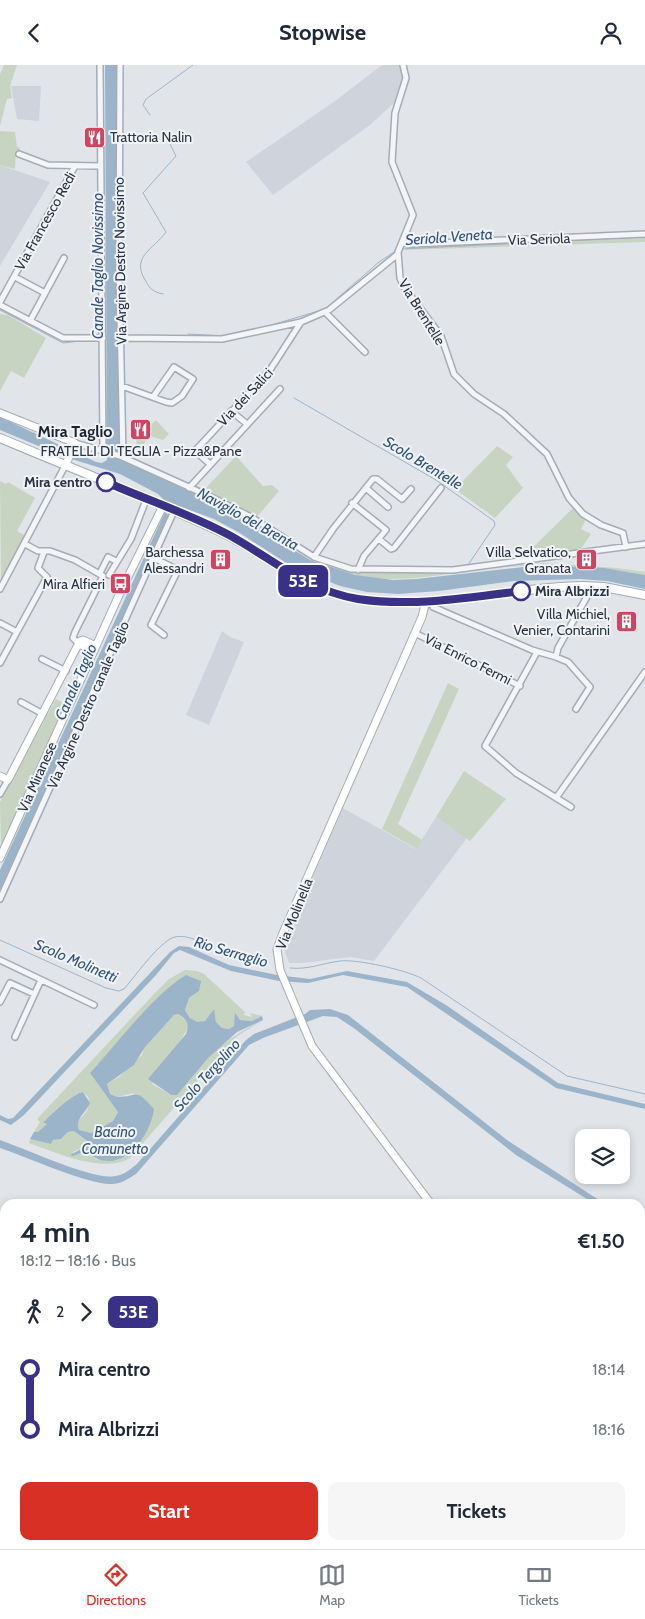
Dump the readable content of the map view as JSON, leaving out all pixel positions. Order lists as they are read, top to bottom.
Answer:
{
  "streets": {
    "street": [
      "Via Francesco Redi",
      "Via Seriola",
      "Via Argine Destro Novissimo",
      "Via Brentelle",
      "Via dei Salici",
      "Via Enrico Fermi",
      "Via Argine Destro canale Taglio",
      "Via Miranese",
      "Via Molinella"
    ]
  },
  "crossings": [
    ["Via Seriola", "Via Brentelle"],
    ["Via Enrico Fermi", "Via Molinella"],
    ["Via Argine Destro canale Taglio", "Via Miranese"]
  ],
  "districts": ["Mira Taglio"],
  "water": [
    "Seriola Veneta",
    "Canale Taglio Novissimo",
    "Scolo Brentelle",
    "Naviglio del Brenta",
    "Canale Taglio",
    "Rio Serraglio",
    "Scolo Molinetti",
    "Scolo Tergolino",
    "Bacino Comunetto"
  ],
  "places": {
    "restaurant": ["Trattoria Nalin", "FRATELLI DI TEGLIA - Pizza&Pane"],
    "other": ["Mira centro", "Mira Albrizzi"],
    "building": ["Barchessa Alessandri", "Villa Selvatico, Granata", "Villa Michiel, Venier, Contarini"],
    "bus stop": ["Mira Alfieri"]
  },
  "lines": ["bus line 53E"],
  "page": {
    "header": "Stopwise",
    "on_map": "53E",
    "heading": ["4 min", "18:12 – 18:16 · Bus", "€1.50"],
    "legs": ["2", "53E"],
    "list": [
      {
        "name": "Mira centro",
        "value": "18:14"
      },
      {
        "name": "Mira Albrizzi",
        "value": "18:16"
      }
    ],
    "buttons": ["Start", "Tickets"],
    "tabs": ["Directions", "Map", "Tickets"]
  }
}
